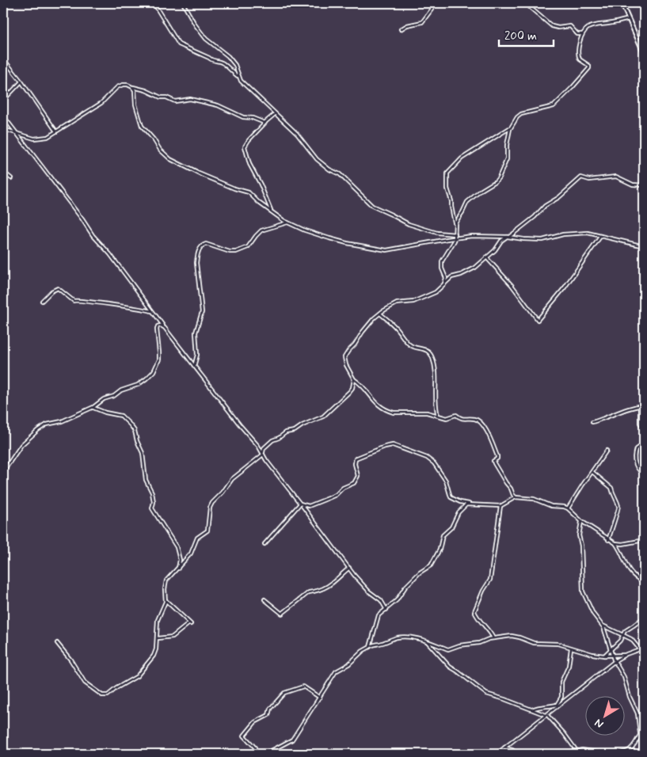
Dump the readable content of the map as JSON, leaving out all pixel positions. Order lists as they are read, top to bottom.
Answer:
{
  "scale_bar": "200 m",
  "north": "bottom left"
}
